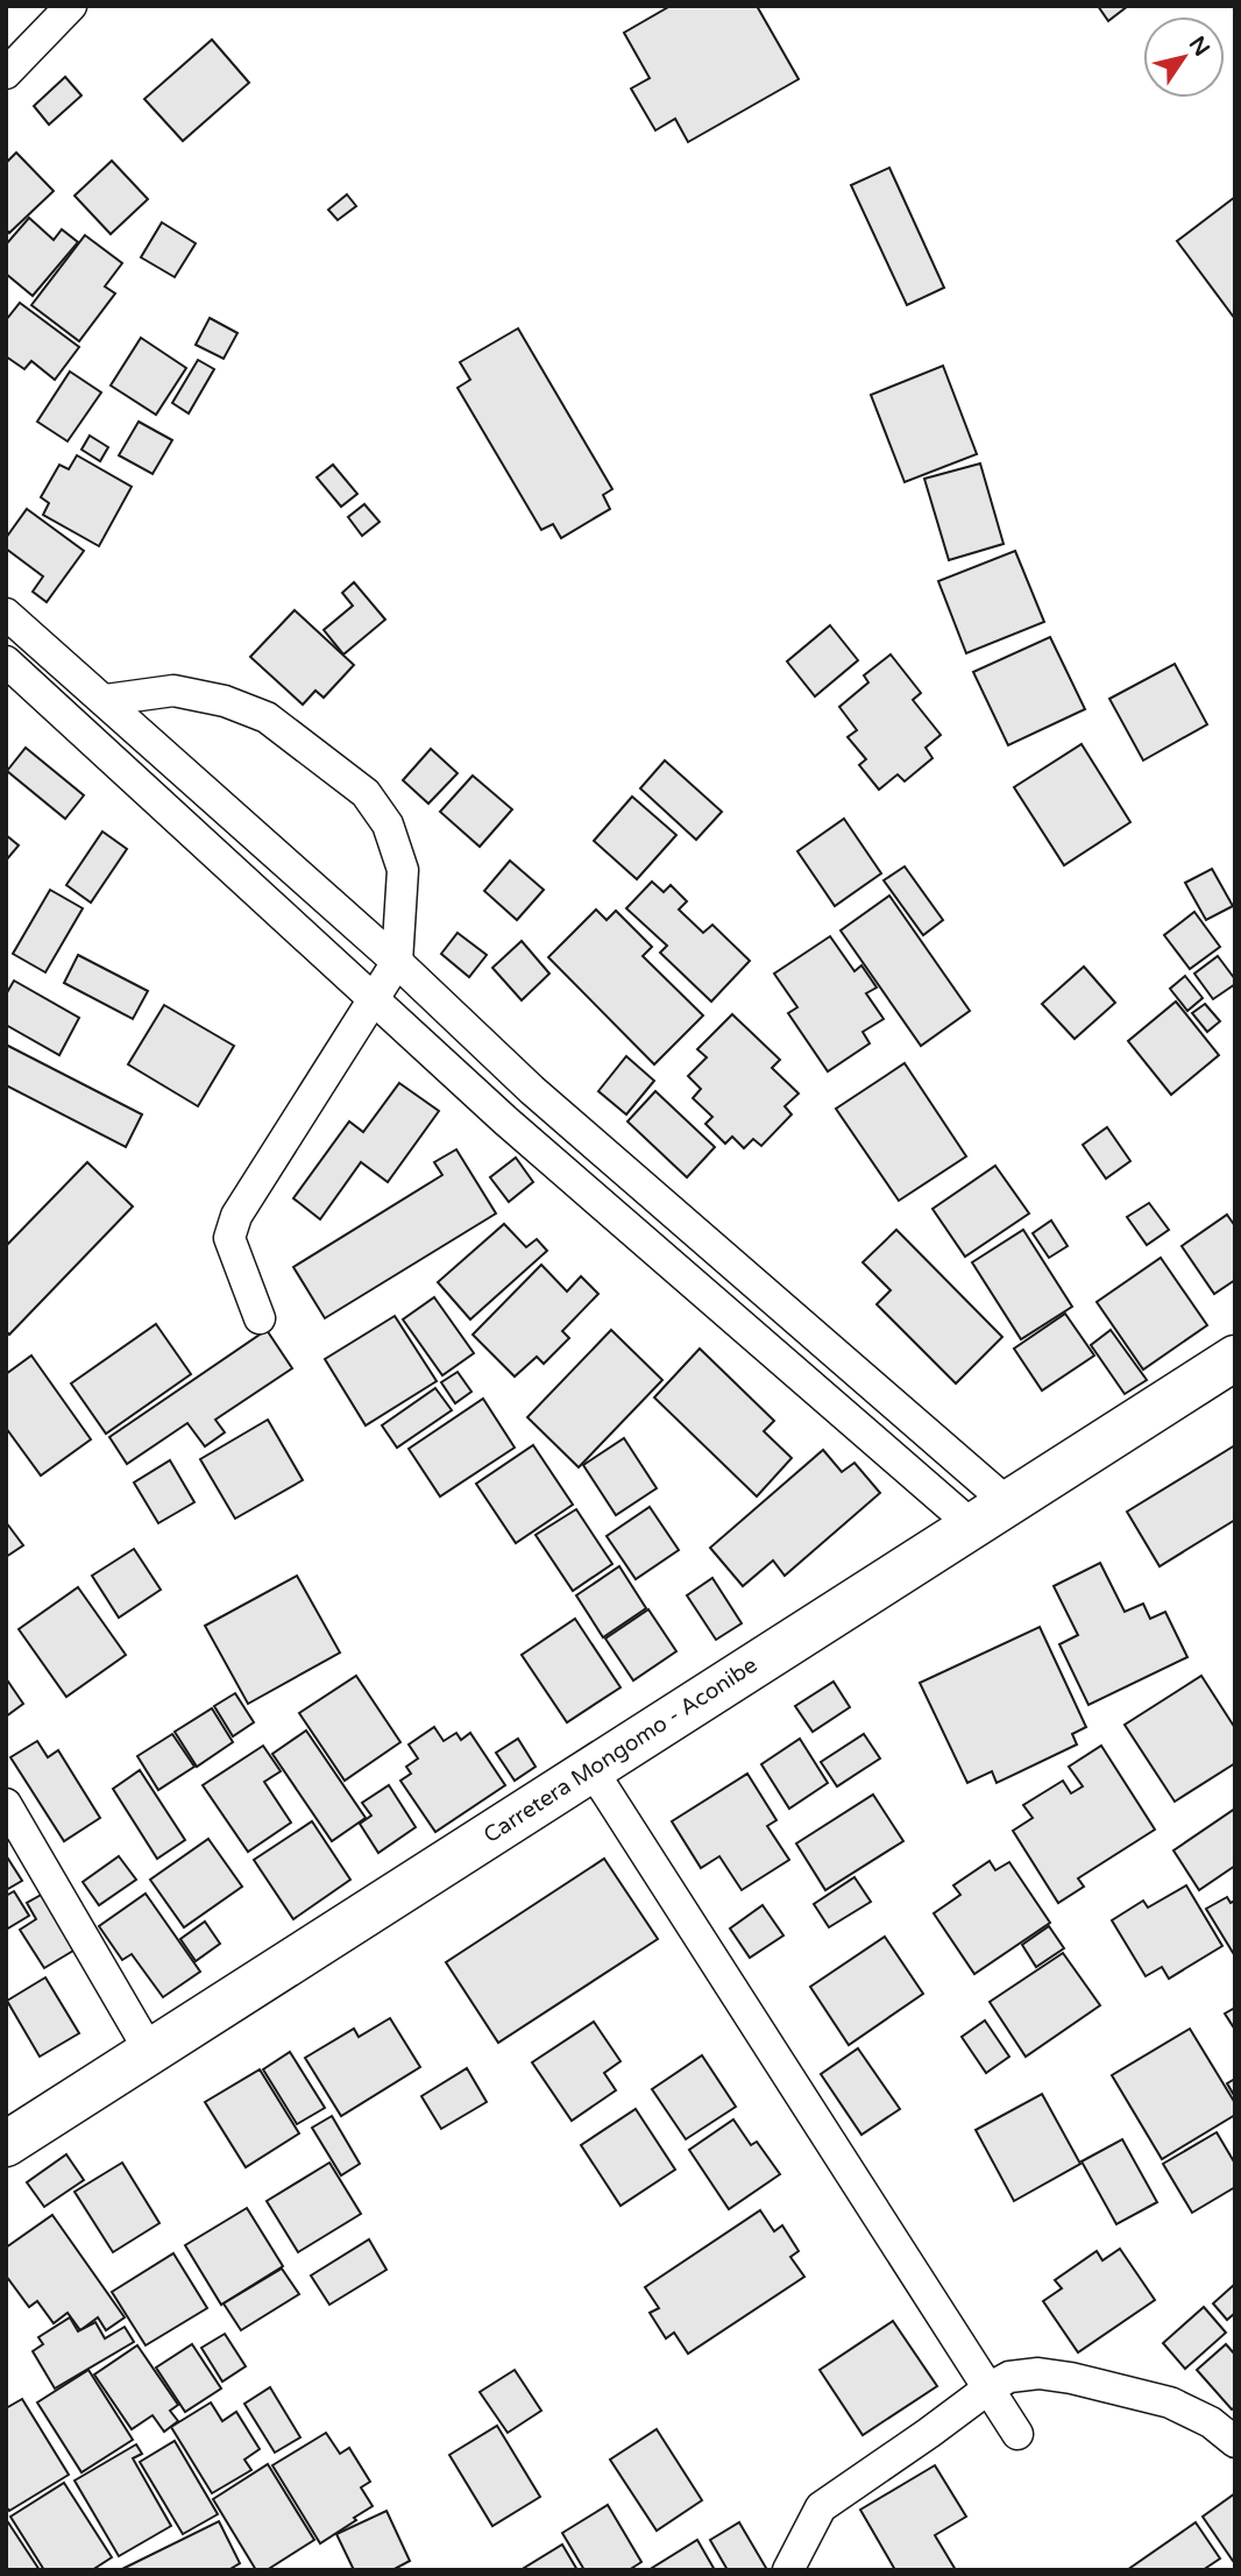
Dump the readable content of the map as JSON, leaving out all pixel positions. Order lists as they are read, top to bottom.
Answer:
{
  "streets": {
    "main road": ["Carretera Mongomo - Aconibe"]
  },
  "north": "top right"
}
